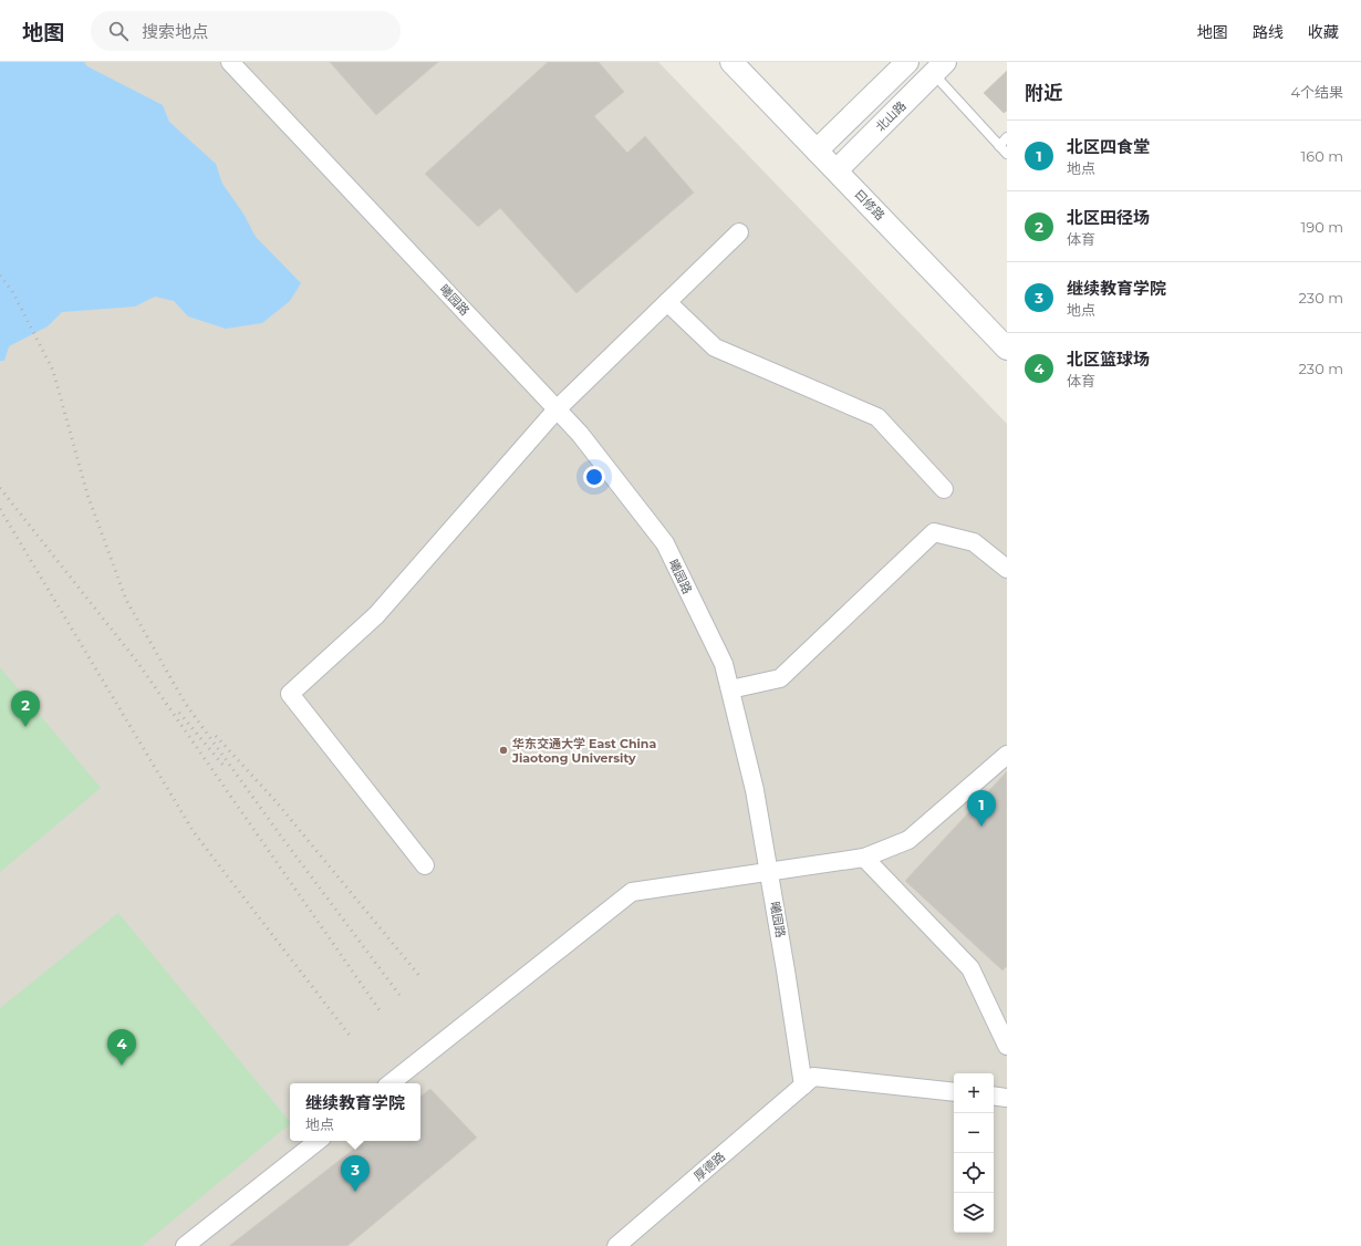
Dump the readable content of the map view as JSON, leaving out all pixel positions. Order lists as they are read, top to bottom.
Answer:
{
  "streets": {
    "street": [
      "北山路",
      "曰修路",
      "曦园路",
      "厚德路"
    ]
  },
  "crossings": [
    ["北山路", "曰修路"],
    ["曦园路", "厚德路"]
  ],
  "places": ["华东交通大学 East China Jiaotong University"],
  "page": {
    "header": "地图",
    "search": "搜索地点",
    "nav": ["地图", "路线", "收藏"],
    "heading": ["附近", "4个结果"],
    "list": [
      {
        "mark": "1",
        "name": "北区四食堂",
        "note": "地点",
        "value": "160 m"
      },
      {
        "mark": "2",
        "name": "北区田径场",
        "note": "体育",
        "value": "190 m"
      },
      {
        "mark": "3",
        "name": "继续教育学院",
        "note": "地点",
        "value": "230 m"
      },
      {
        "mark": "4",
        "name": "北区篮球场",
        "note": "体育",
        "value": "230 m"
      }
    ],
    "pins": [
      "2",
      "1",
      "4",
      "3"
    ],
    "map_buttons": ["+", "−"],
    "popup": ["继续教育学院", "地点"]
  }
}
